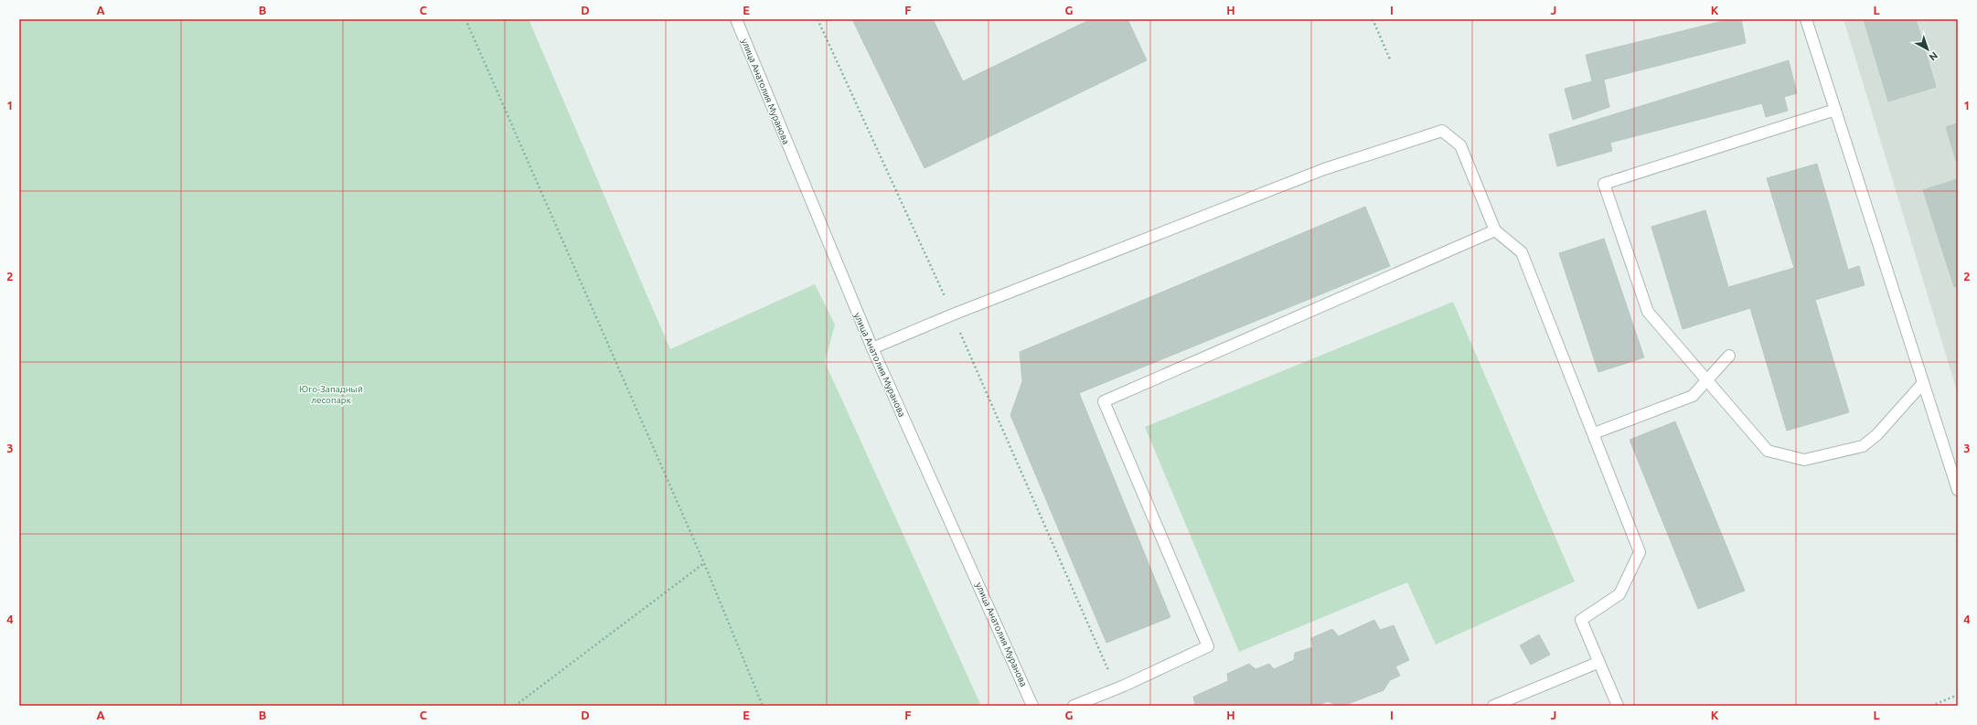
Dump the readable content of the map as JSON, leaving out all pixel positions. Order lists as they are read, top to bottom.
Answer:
{
  "streets": {
    "street": ["улица Анатолия Муранова"]
  },
  "parks": ["Юго-Западный лесопарк"],
  "north": "bottom right",
  "grid": {
    "columns": [
      "A",
      "B",
      "C",
      "D",
      "E",
      "F",
      "G",
      "H",
      "I",
      "J",
      "K",
      "L"
    ],
    "rows": [
      "1",
      "2",
      "3",
      "4"
    ]
  }
}
